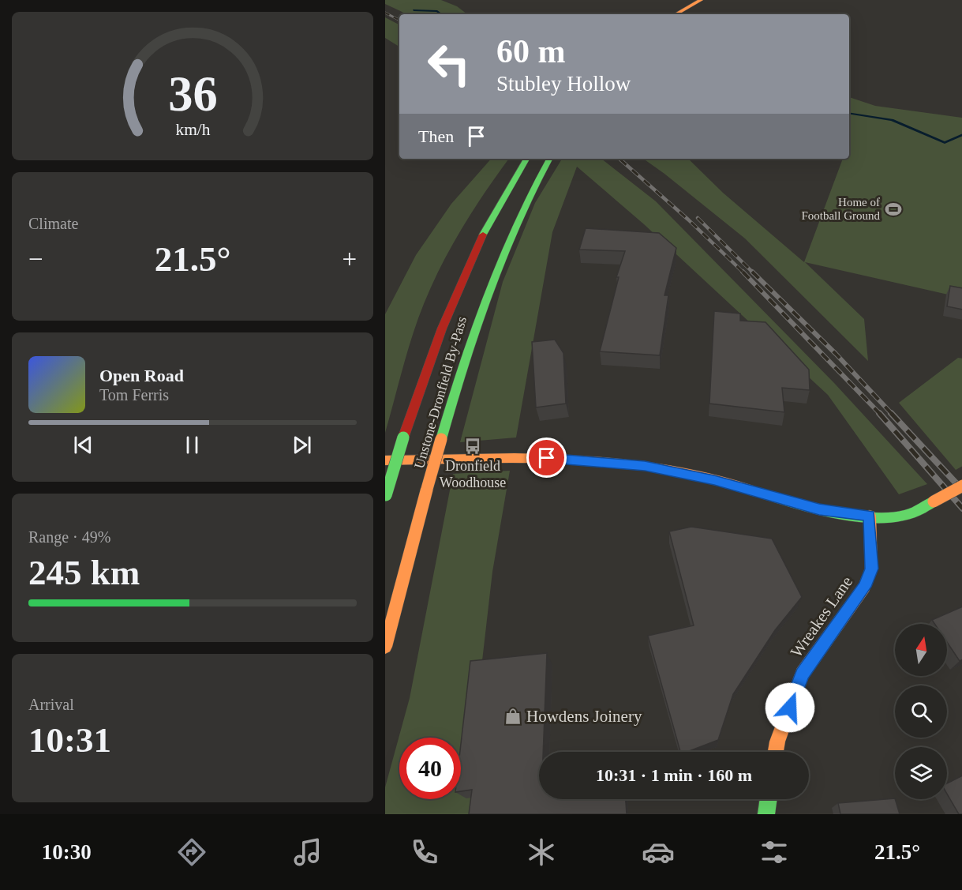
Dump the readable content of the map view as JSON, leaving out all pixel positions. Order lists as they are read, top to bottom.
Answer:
{
  "streets": {
    "main road": ["Unstone-Dronfield By-Pass", "Wreakes Lane"]
  },
  "places": {
    "sports": ["Home of Football Ground"],
    "bus stop": ["Dronfield Woodhouse"],
    "shop": ["Howdens Joinery"]
  },
  "north": "top",
  "page": {
    "turn": ["60 m", "Stubley Hollow"],
    "then": "Then",
    "tile": [
      "Climate",
      ["Range · 49%", "245 km"],
      ["Arrival", "10:31"]
    ],
    "heat": ["−", "21.5°", "+"],
    "song": ["Open Road", "Tom Ferris"],
    "limit": "40",
    "trip": "10:31 · 1 min · 160 m",
    "tabs": ["10:30", "21.5°"],
    "gauge": ["36", "km/h"]
  }
}
